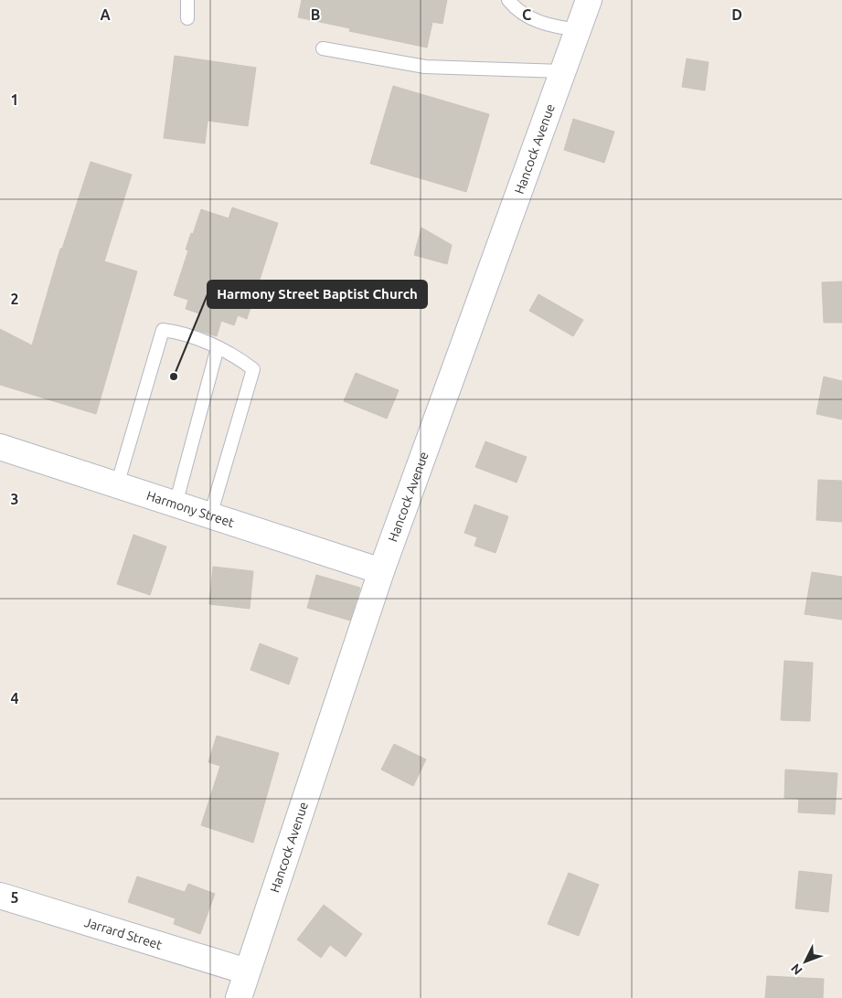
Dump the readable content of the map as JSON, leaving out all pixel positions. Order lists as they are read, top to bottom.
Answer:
{
  "streets": {
    "street": ["Hancock Avenue", "Harmony Street", "Jarrard Street"]
  },
  "crossings": [
    ["Hancock Avenue", "Harmony Street"],
    ["Hancock Avenue", "Jarrard Street"]
  ],
  "places": ["Harmony Street Baptist Church"],
  "north": "bottom left",
  "grid": {
    "columns": [
      "A",
      "B",
      "C",
      "D"
    ],
    "rows": [
      "1",
      "2",
      "3",
      "4",
      "5"
    ]
  }
}
